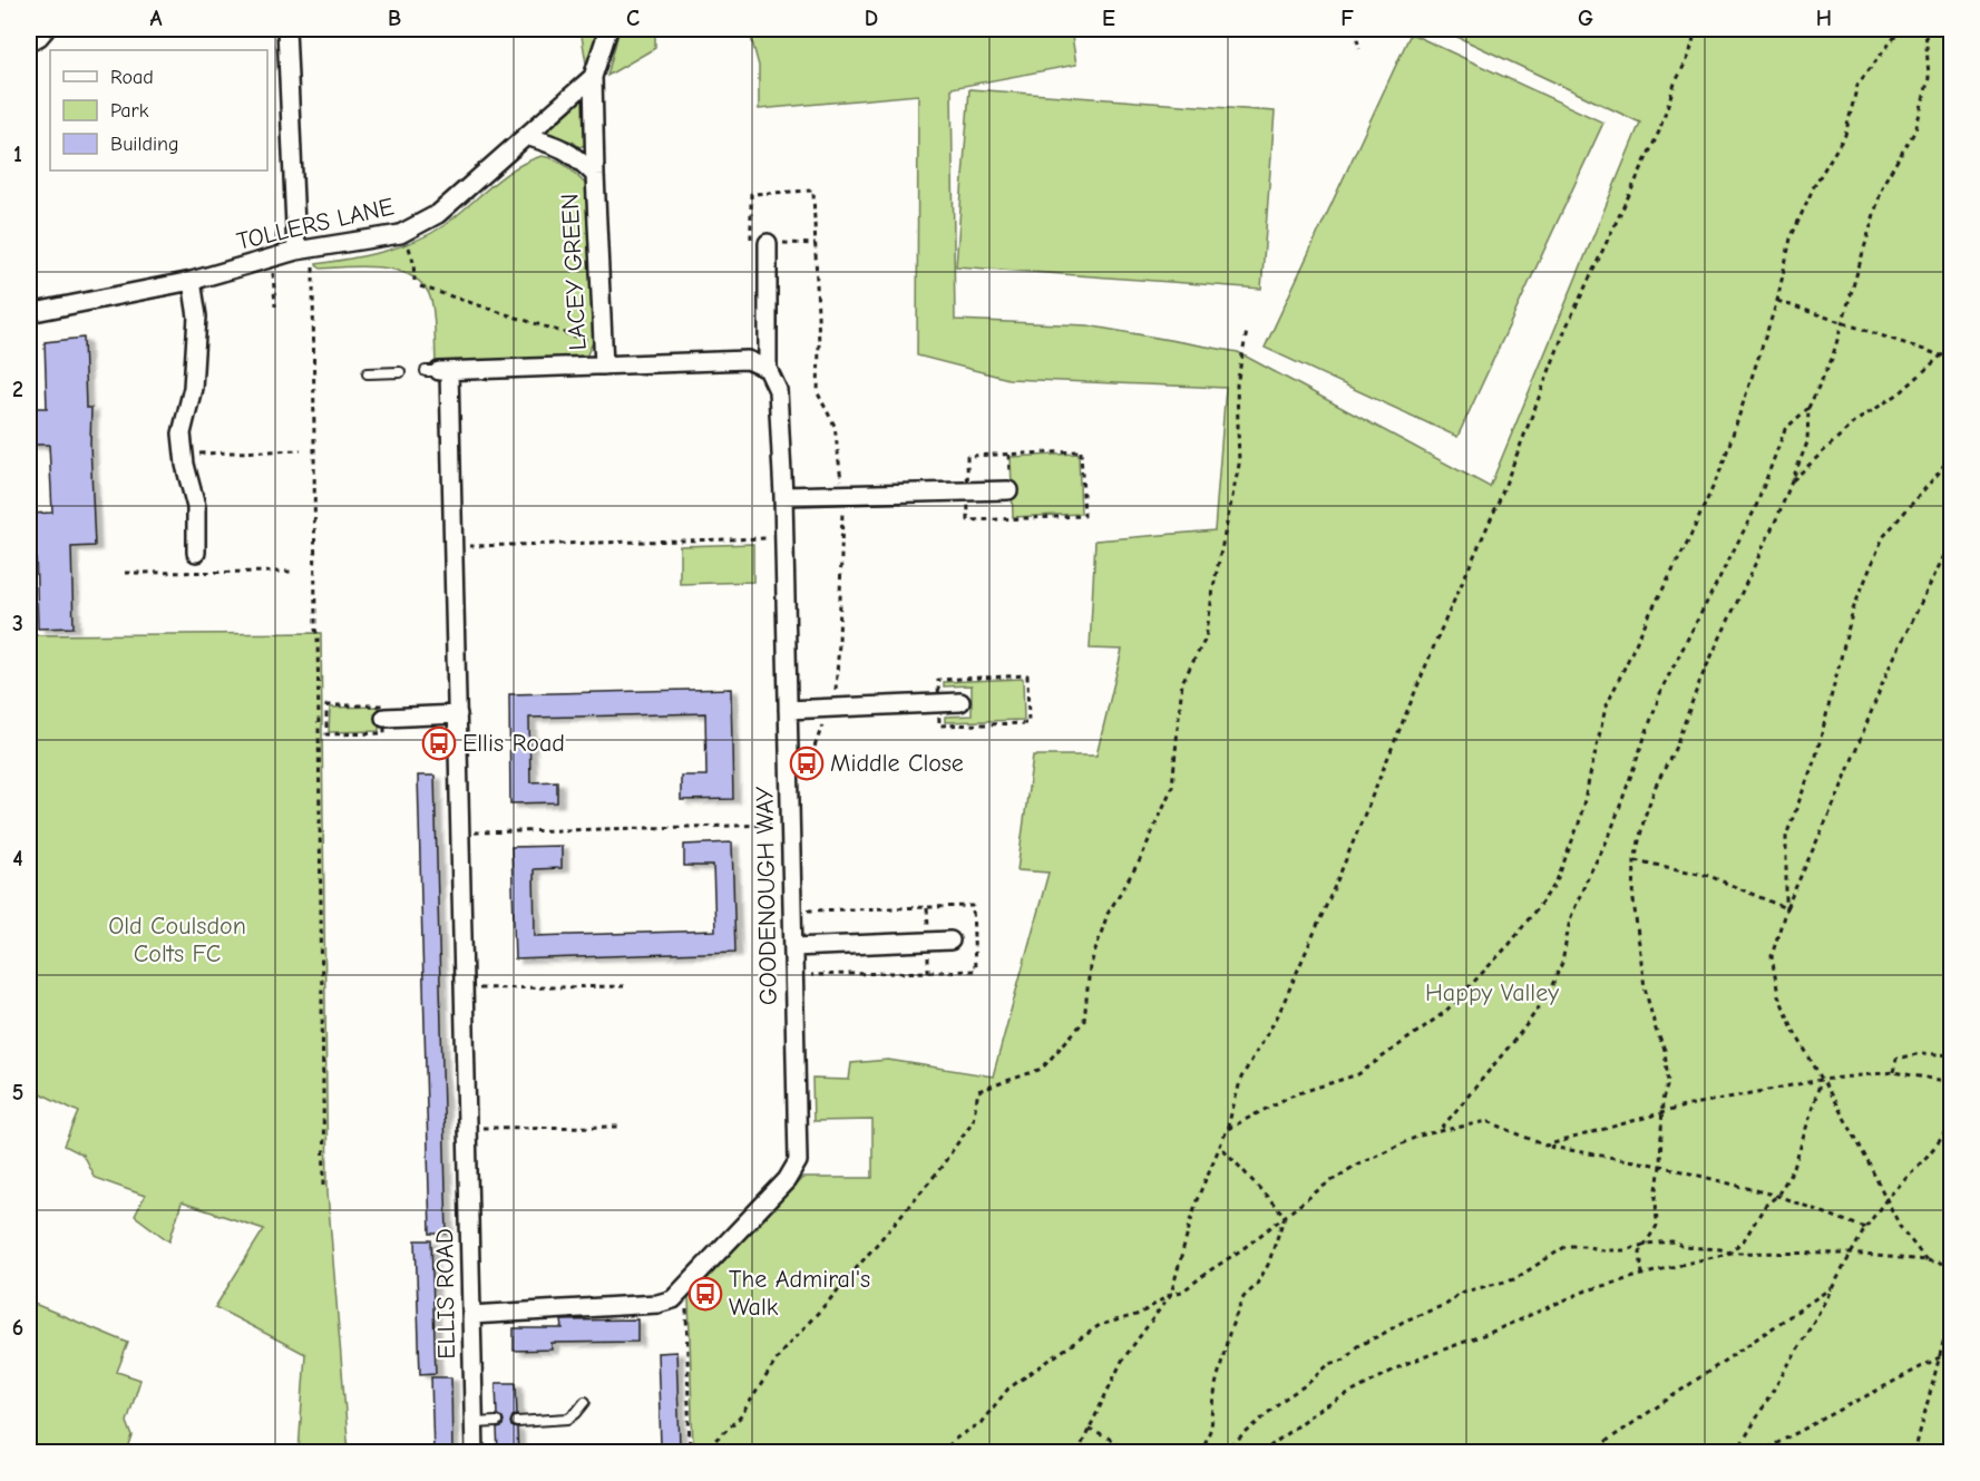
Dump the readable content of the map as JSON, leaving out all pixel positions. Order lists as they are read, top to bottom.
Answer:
{
  "streets": {
    "street": [
      "TOLLERS LANE",
      "LACEY GREEN",
      "GOODENOUGH WAY",
      "ELLIS ROAD"
    ]
  },
  "crossings": [
    ["TOLLERS LANE", "LACEY GREEN"],
    ["LACEY GREEN", "GOODENOUGH WAY"],
    ["LACEY GREEN", "ELLIS ROAD"],
    ["GOODENOUGH WAY", "ELLIS ROAD"]
  ],
  "parks": ["Old Coulsdon Colts FC", "Happy Valley"],
  "places": {
    "bus stop": ["Ellis Road", "Middle Close", "The Admiral's Walk"]
  },
  "legend": ["Road", "Park", "Building"],
  "grid": {
    "columns": [
      "A",
      "B",
      "C",
      "D",
      "E",
      "F",
      "G",
      "H"
    ],
    "rows": [
      "1",
      "2",
      "3",
      "4",
      "5",
      "6"
    ]
  }
}
